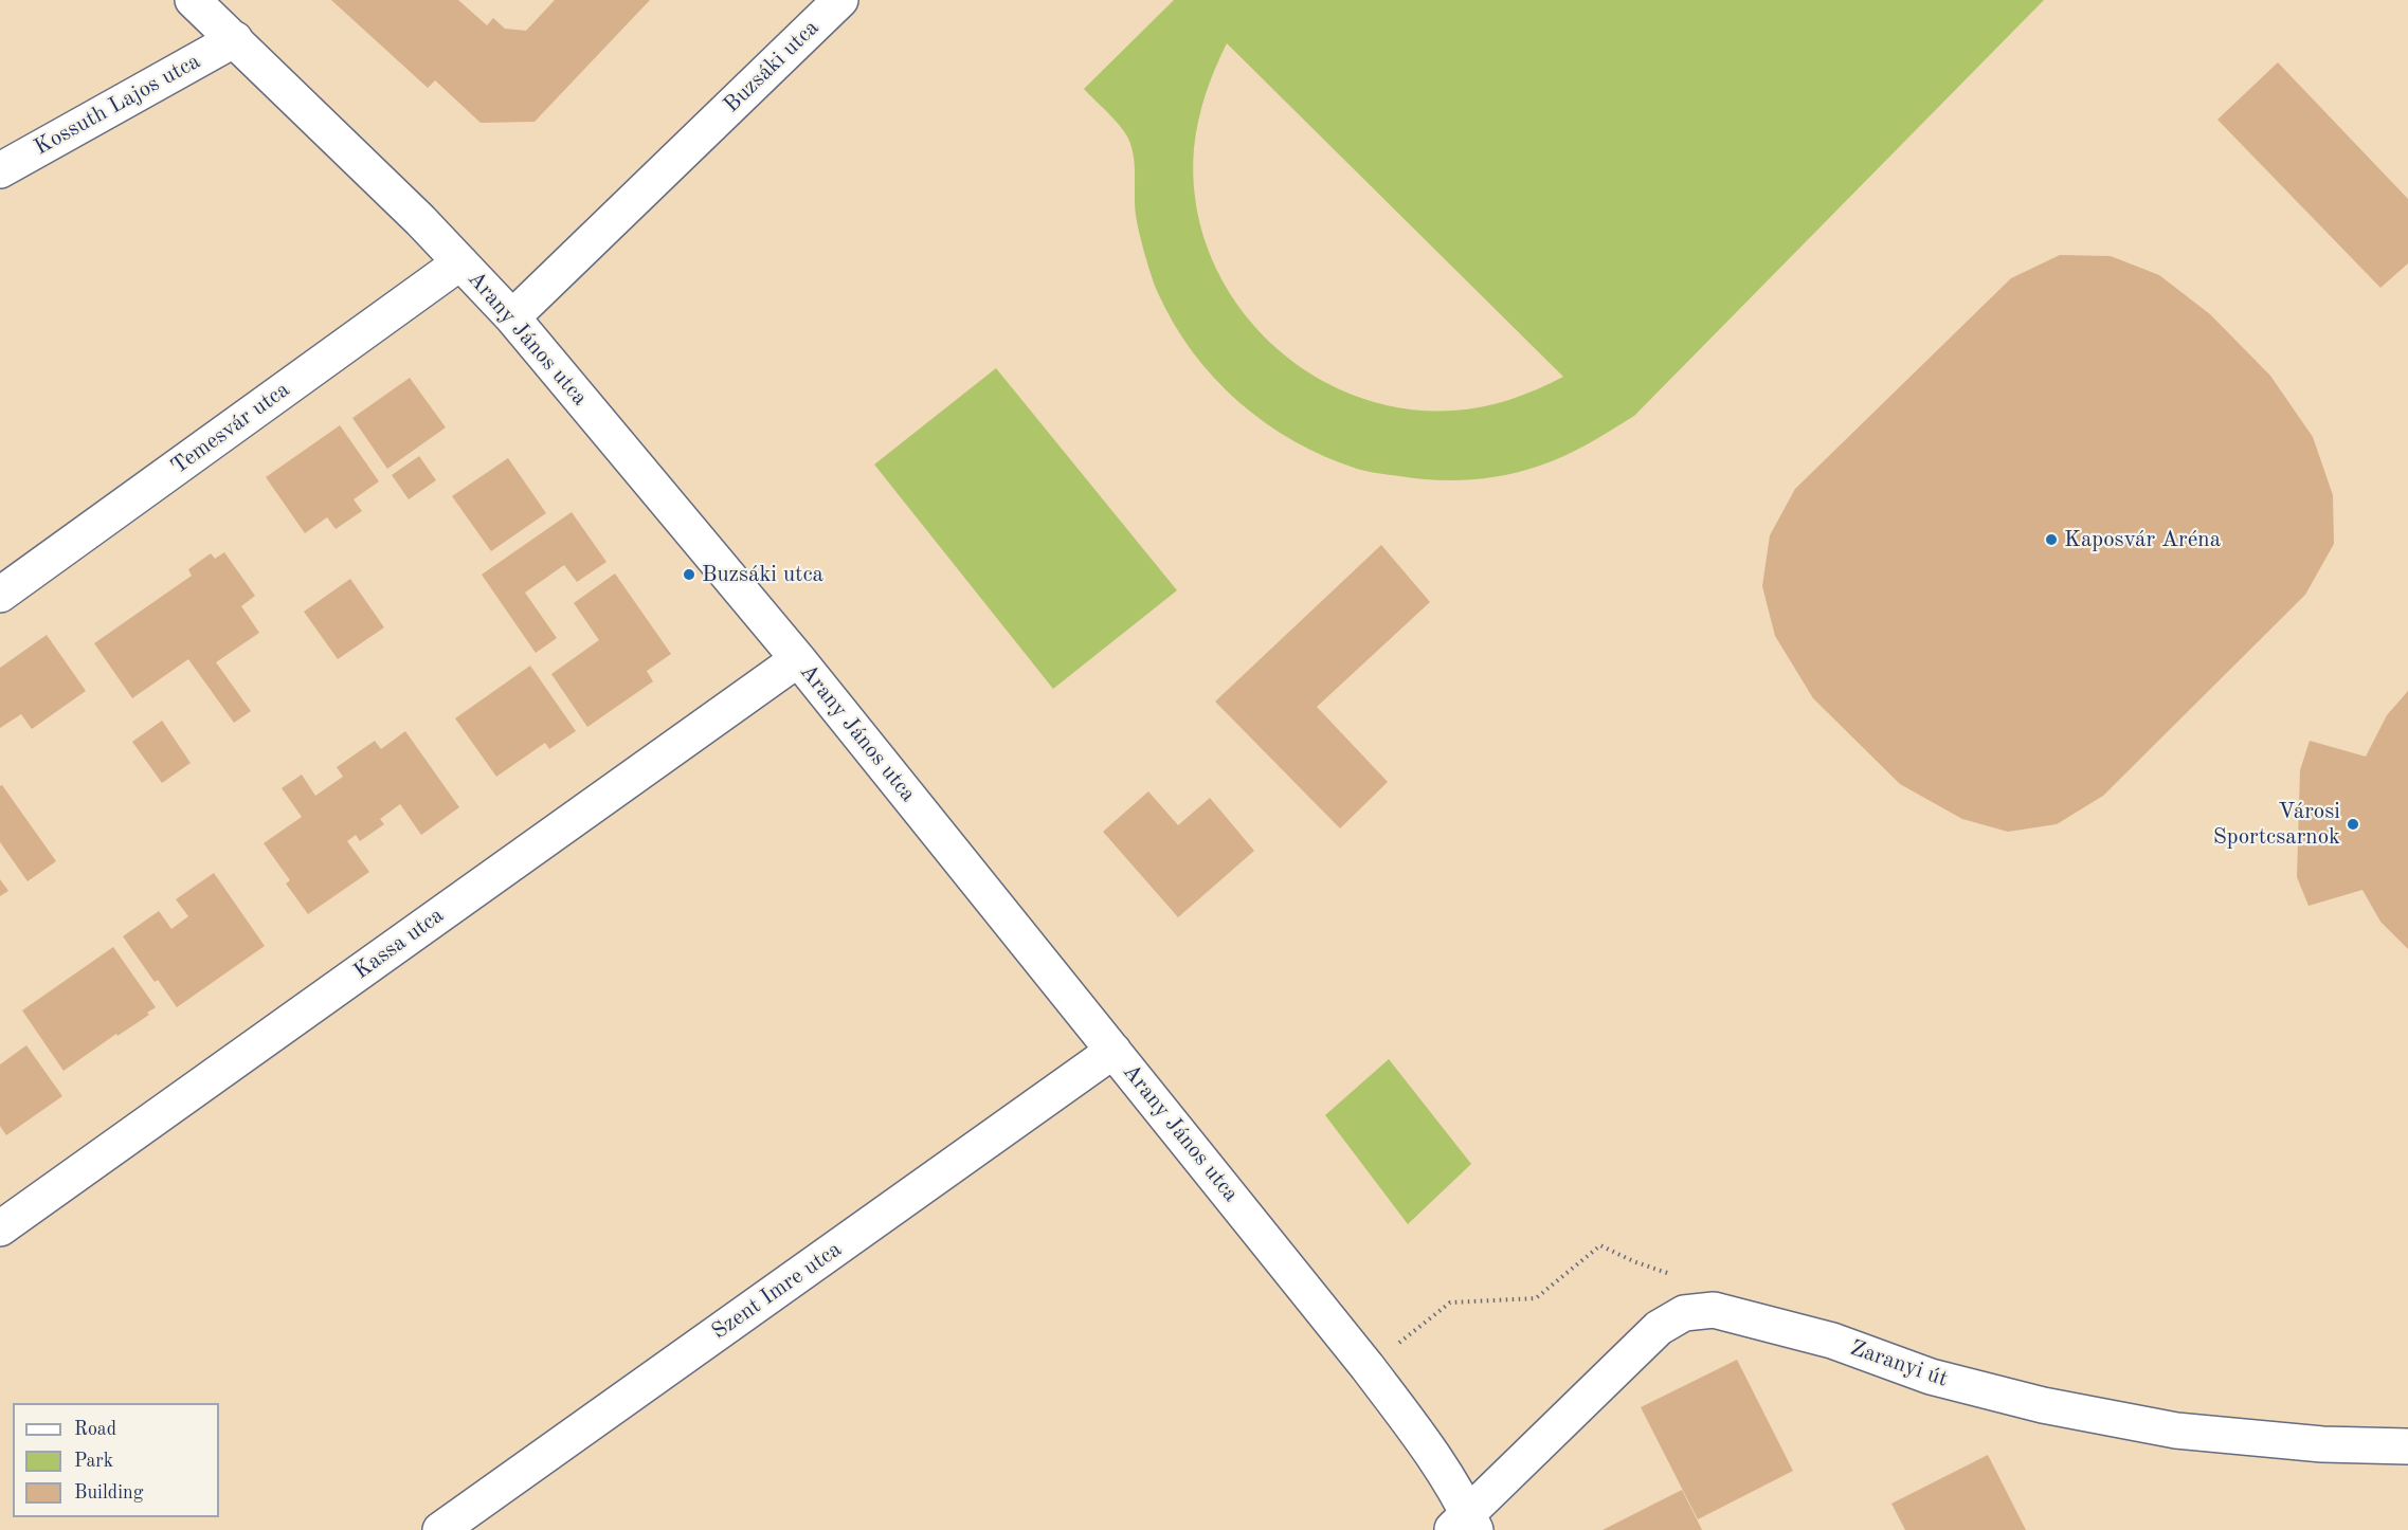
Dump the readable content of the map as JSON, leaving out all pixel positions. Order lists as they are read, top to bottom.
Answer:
{
  "streets": {
    "street": [
      "Buzsáki utca",
      "Kossuth Lajos utca",
      "Arany János utca",
      "Temesvár utca",
      "Kassa utca",
      "Szent Imre utca",
      "Zaranyi út"
    ]
  },
  "crossings": [
    ["Buzsáki utca", "Arany János utca"],
    ["Kossuth Lajos utca", "Arany János utca"],
    ["Arany János utca", "Temesvár utca"],
    ["Arany János utca", "Kassa utca"],
    ["Arany János utca", "Szent Imre utca"],
    ["Arany János utca", "Zaranyi út"]
  ],
  "places": ["Kaposvár Aréna", "Buzsáki utca", "Városi Sportcsarnok"],
  "legend": ["Road", "Park", "Building"]
}
